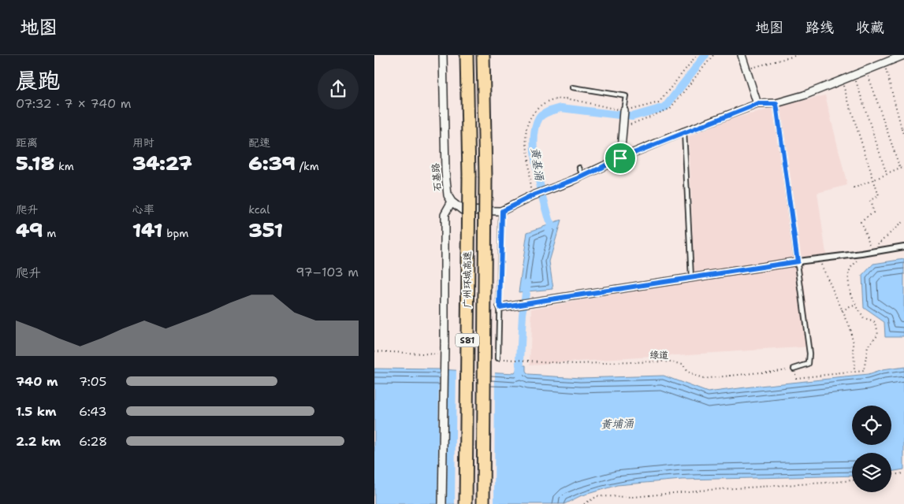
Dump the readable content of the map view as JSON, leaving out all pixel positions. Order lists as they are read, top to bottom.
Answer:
{
  "streets": {
    "highway": ["广州环城高速", "S81"],
    "street": ["石基路"],
    "path": ["绿道"]
  },
  "water": ["黄基涌", "黄埔涌"],
  "page": {
    "header": "地图",
    "nav": ["地图", "路线", "收藏"],
    "heading": ["晨跑", "07:32 · 7 × 740 m"],
    "stats": [
      ["距离", "5.18 km"],
      ["用时", "34:27"],
      ["配速", "6:39 /km"],
      ["爬升", "49 m"],
      ["心率", "141 bpm"],
      ["kcal", "351"]
    ],
    "chart": ["爬升", "97–103 m"],
    "list": [
      {
        "name": "740 m",
        "note": "7:05"
      },
      {
        "name": "1.5 km",
        "note": "6:43"
      },
      {
        "name": "2.2 km",
        "note": "6:28"
      }
    ]
  }
}
